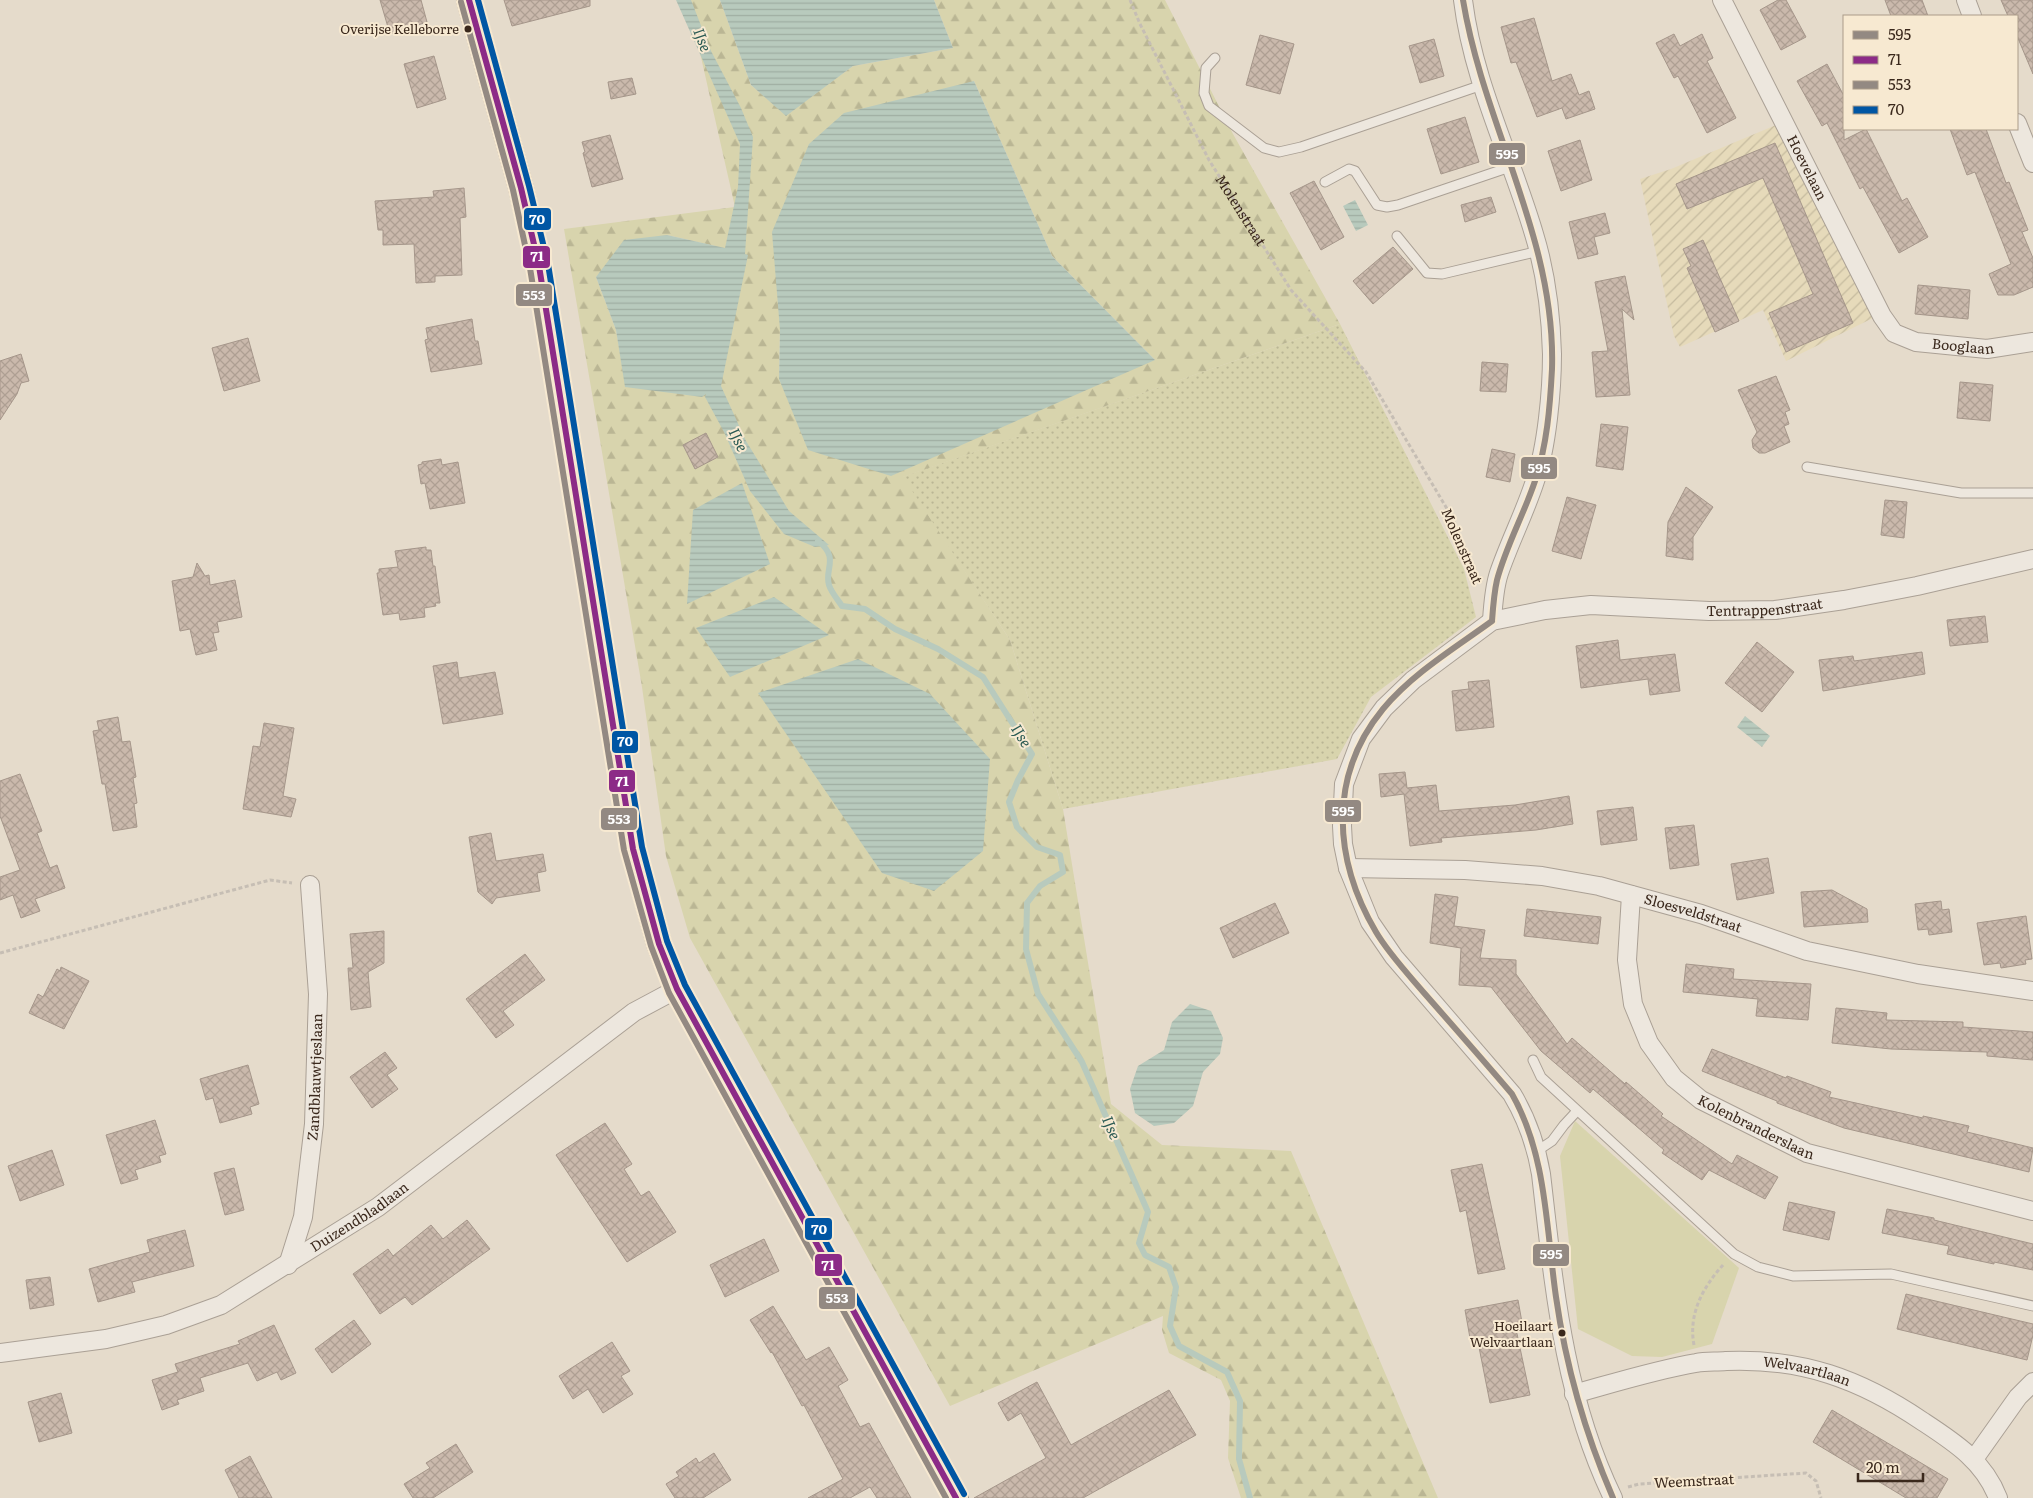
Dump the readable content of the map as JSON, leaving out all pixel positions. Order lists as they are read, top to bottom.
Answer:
{
  "streets": {
    "street": [
      "Hoevelaan",
      "Booglaan",
      "Tentrappenstraat",
      "Sloesveldstraat",
      "Zandblauwtjeslaan",
      "Kolenbranderslaan",
      "Duizendbladlaan",
      "Welvaartlaan"
    ],
    "path": ["Molenstraat", "Weemstraat"]
  },
  "crossings": [
    ["Hoevelaan", "Booglaan"],
    ["Sloesveldstraat", "Kolenbranderslaan"],
    ["Zandblauwtjeslaan", "Duizendbladlaan"]
  ],
  "water": ["IJse"],
  "places": ["Overijse Kelleborre", "Hoeilaart Welvaartlaan"],
  "lines": [
    "transit line 595",
    "transit line 71",
    "transit line 70",
    "transit line 553"
  ],
  "legend": [
    "595",
    "71",
    "553",
    "70"
  ],
  "scale_bar": "20 m"
}
